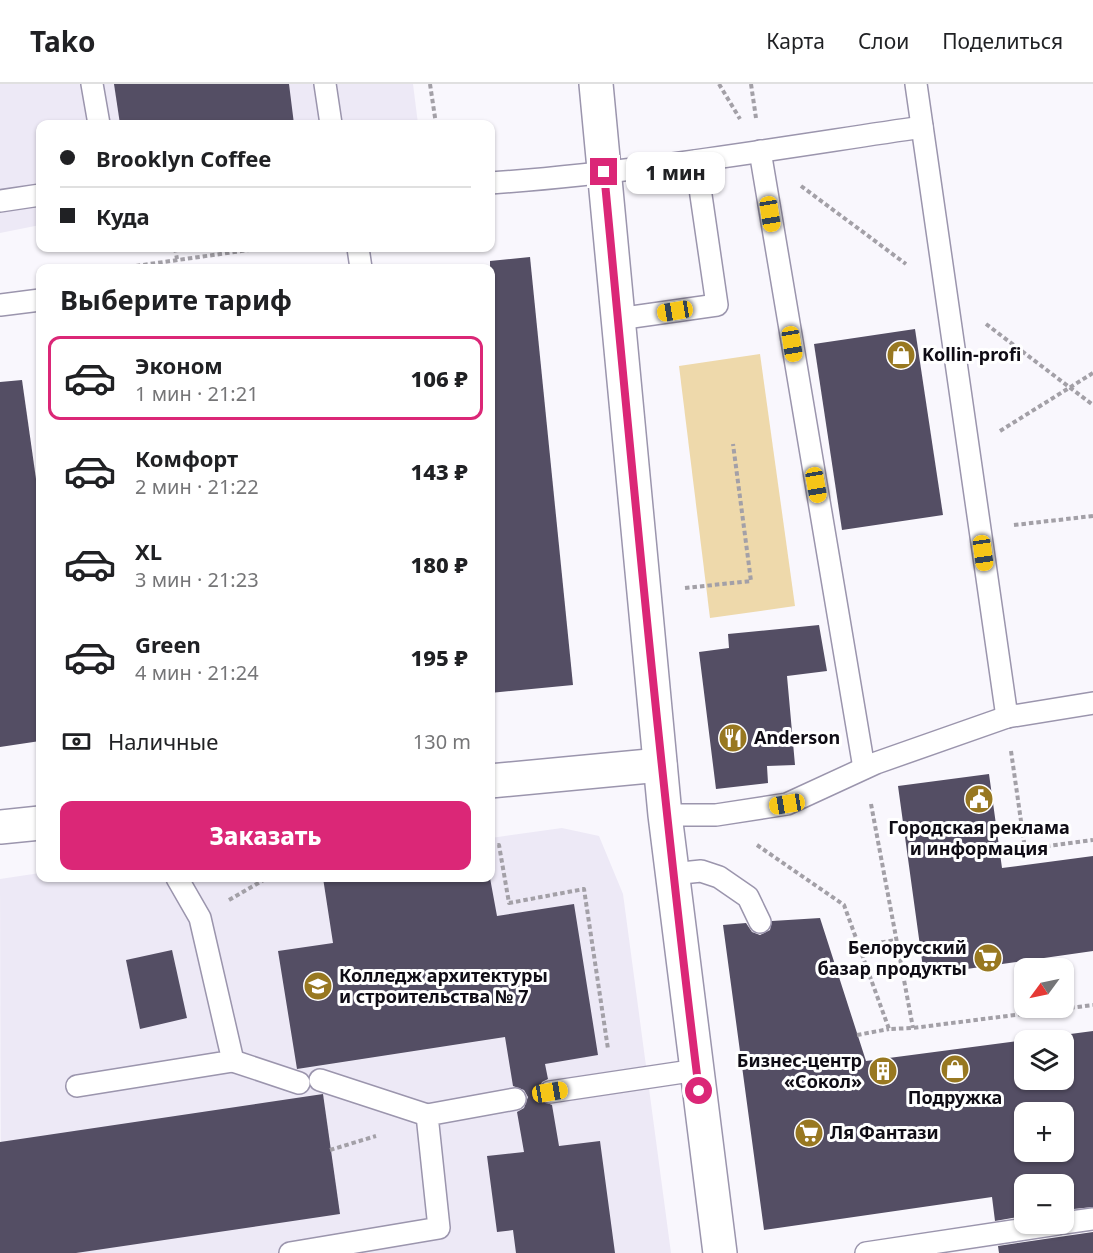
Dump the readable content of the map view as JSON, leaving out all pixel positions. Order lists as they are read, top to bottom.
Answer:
{
  "places": {
    "shop": ["Kollin-profi", "Подружка"],
    "restaurant": ["Anderson"],
    "public building": ["Городская реклама и информация"],
    "supermarket": ["Белорусский базар продукты", "Ля Фантази"],
    "school or university": ["Колледж архитектуры и строительства № 7"],
    "building": ["Бизнес-центр «Сокол»"]
  },
  "north": "bottom left",
  "page": {
    "header": "Tako",
    "nav": ["Карта", "Слои", "Поделиться"],
    "banner": ["Brooklyn Coffee", "Куда"],
    "bubble": "1 мин",
    "heading": "Выберите тариф",
    "list": [
      {
        "name": "Эконом",
        "note": "1 мин · 21:21",
        "value": "106 ₽"
      },
      {
        "name": "Комфорт",
        "note": "2 мин · 21:22",
        "value": "143 ₽"
      },
      {
        "name": "XL",
        "note": "3 мин · 21:23",
        "value": "180 ₽"
      },
      {
        "name": "Green",
        "note": "4 мин · 21:24",
        "value": "195 ₽"
      }
    ],
    "pay": ["Наличные", "130 m"],
    "buttons": "Заказать",
    "map_buttons": ["+", "−"]
  }
}
